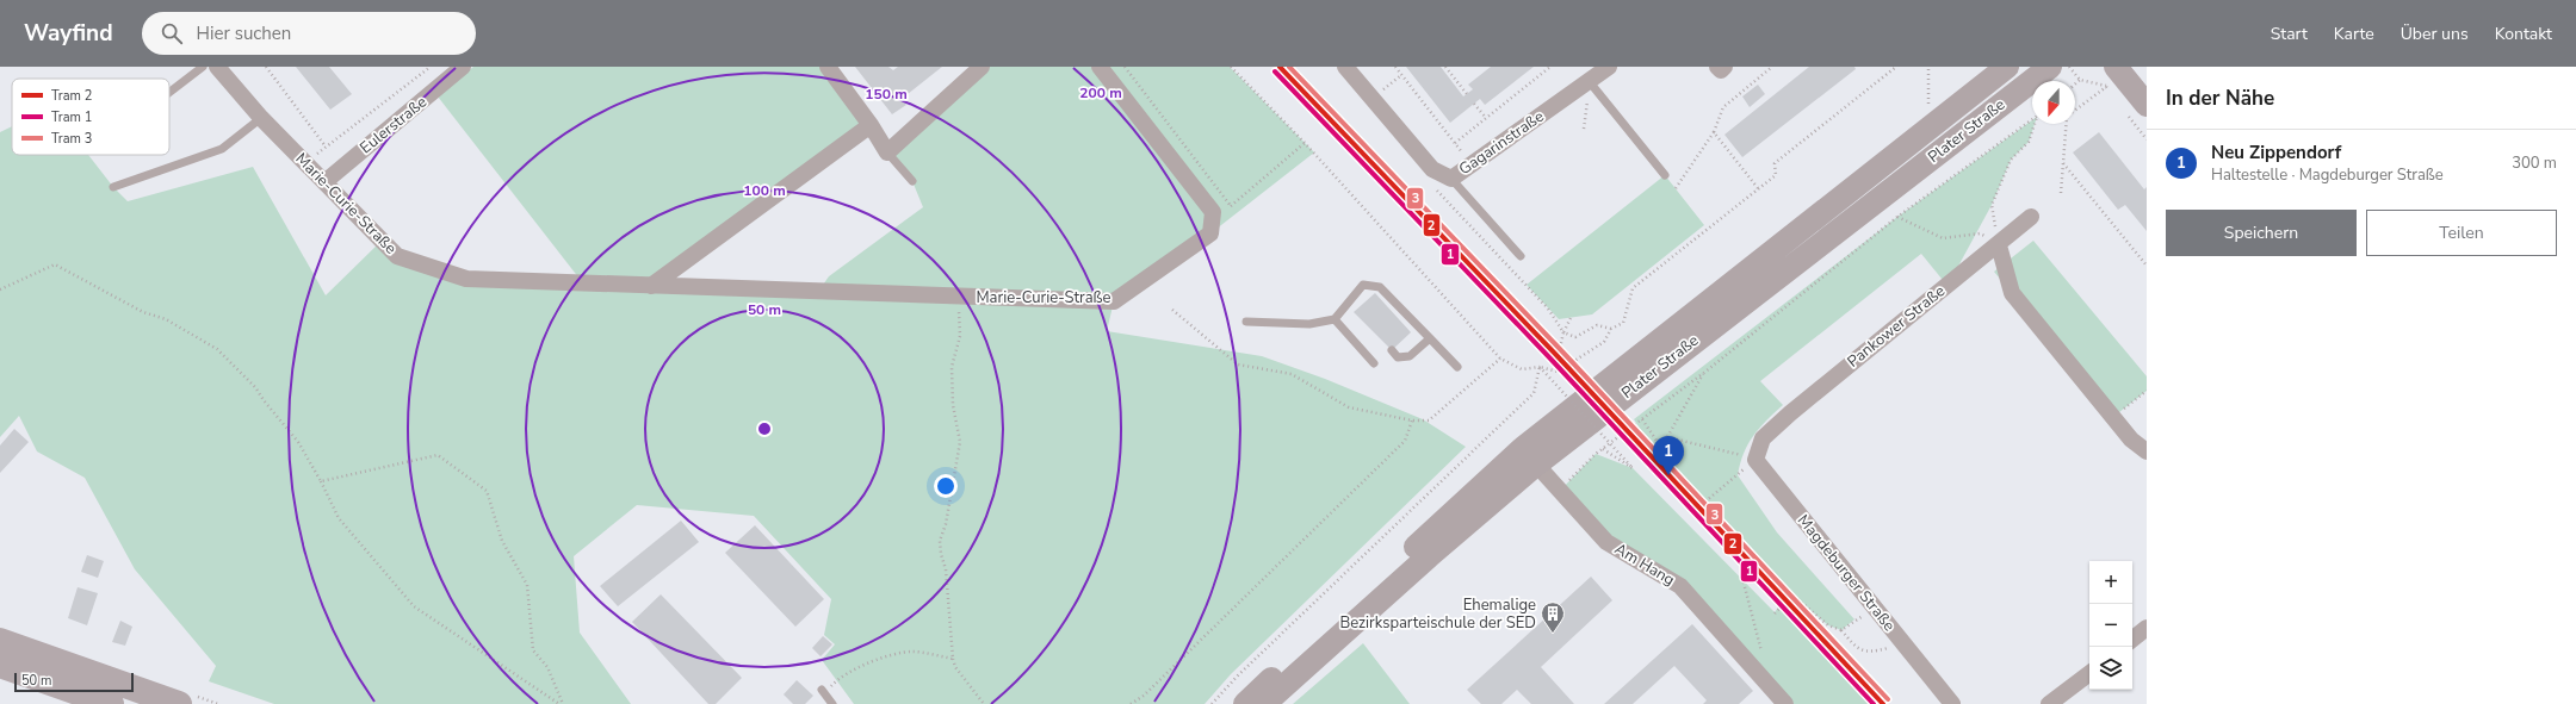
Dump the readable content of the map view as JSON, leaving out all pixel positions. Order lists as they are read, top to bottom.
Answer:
{
  "streets": {
    "street": [
      "Eulerstraße",
      "Plater Straße",
      "Gagarinstraße",
      "Marie-Curie-Straße",
      "Pankower Straße",
      "Am Hang",
      "Magdeburger Straße"
    ]
  },
  "crossings": [
    ["Eulerstraße", "Marie-Curie-Straße"],
    ["Plater Straße", "Am Hang"],
    ["Pankower Straße", "Magdeburger Straße"]
  ],
  "places": {
    "building": ["Ehemalige Bezirksparteischule der SED"]
  },
  "lines": ["tram line 2", "tram line 3", "tram line 1"],
  "legend": ["Tram 2", "Tram 1", "Tram 3"],
  "scale_bar": "50 m",
  "north": "bottom",
  "page": {
    "header": "Wayfind",
    "search": "Hier suchen",
    "nav": [
      "Start",
      "Karte",
      "Über uns",
      "Kontakt"
    ],
    "heading": "In der Nähe",
    "list": [
      {
        "mark": "1",
        "name": "Neu Zippendorf",
        "note": "Haltestelle · Magdeburger Straße",
        "value": "300 m"
      }
    ],
    "buttons": ["Speichern", "Teilen"],
    "pins": "1",
    "map_buttons": ["+", "−"],
    "scale": "50 m"
  },
  "rings": [
    "200 m",
    "150 m",
    "100 m",
    "50 m"
  ]
}
